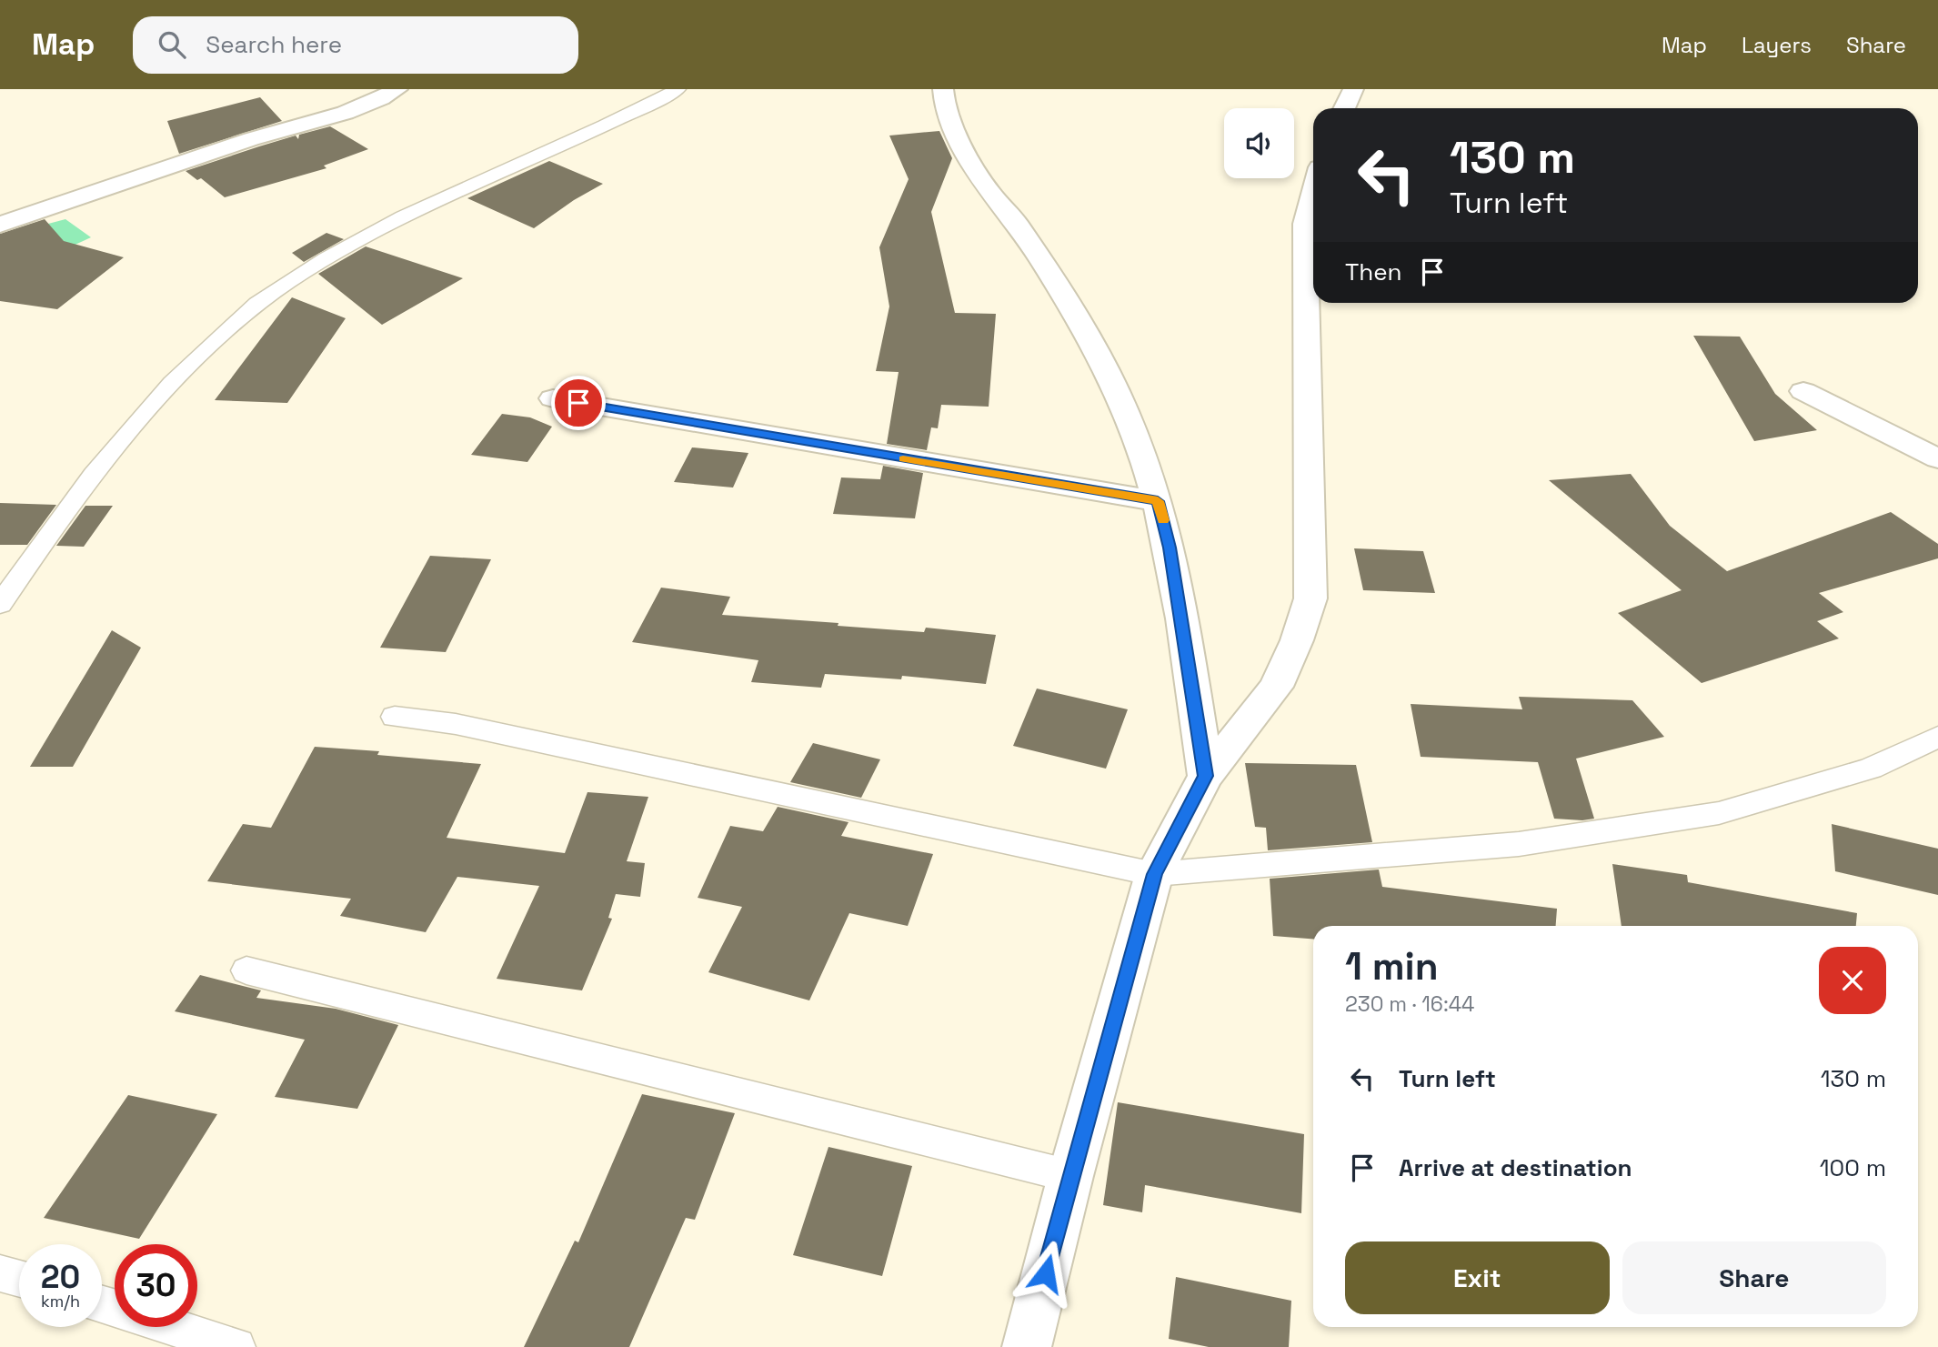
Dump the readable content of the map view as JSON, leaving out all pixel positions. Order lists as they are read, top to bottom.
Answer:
{
  "page": {
    "header": "Map",
    "search": "Search here",
    "nav": ["Map", "Layers", "Share"],
    "turn": ["130 m", "Turn left"],
    "then": "Then",
    "heading": ["1 min", "230 m · 16:44"],
    "list": [
      {
        "name": "Turn left",
        "value": "130 m"
      },
      {
        "name": "Arrive at destination",
        "value": "100 m"
      }
    ],
    "buttons": ["Exit", "Share"],
    "speed": "20 km/h",
    "limit": "30"
  }
}
